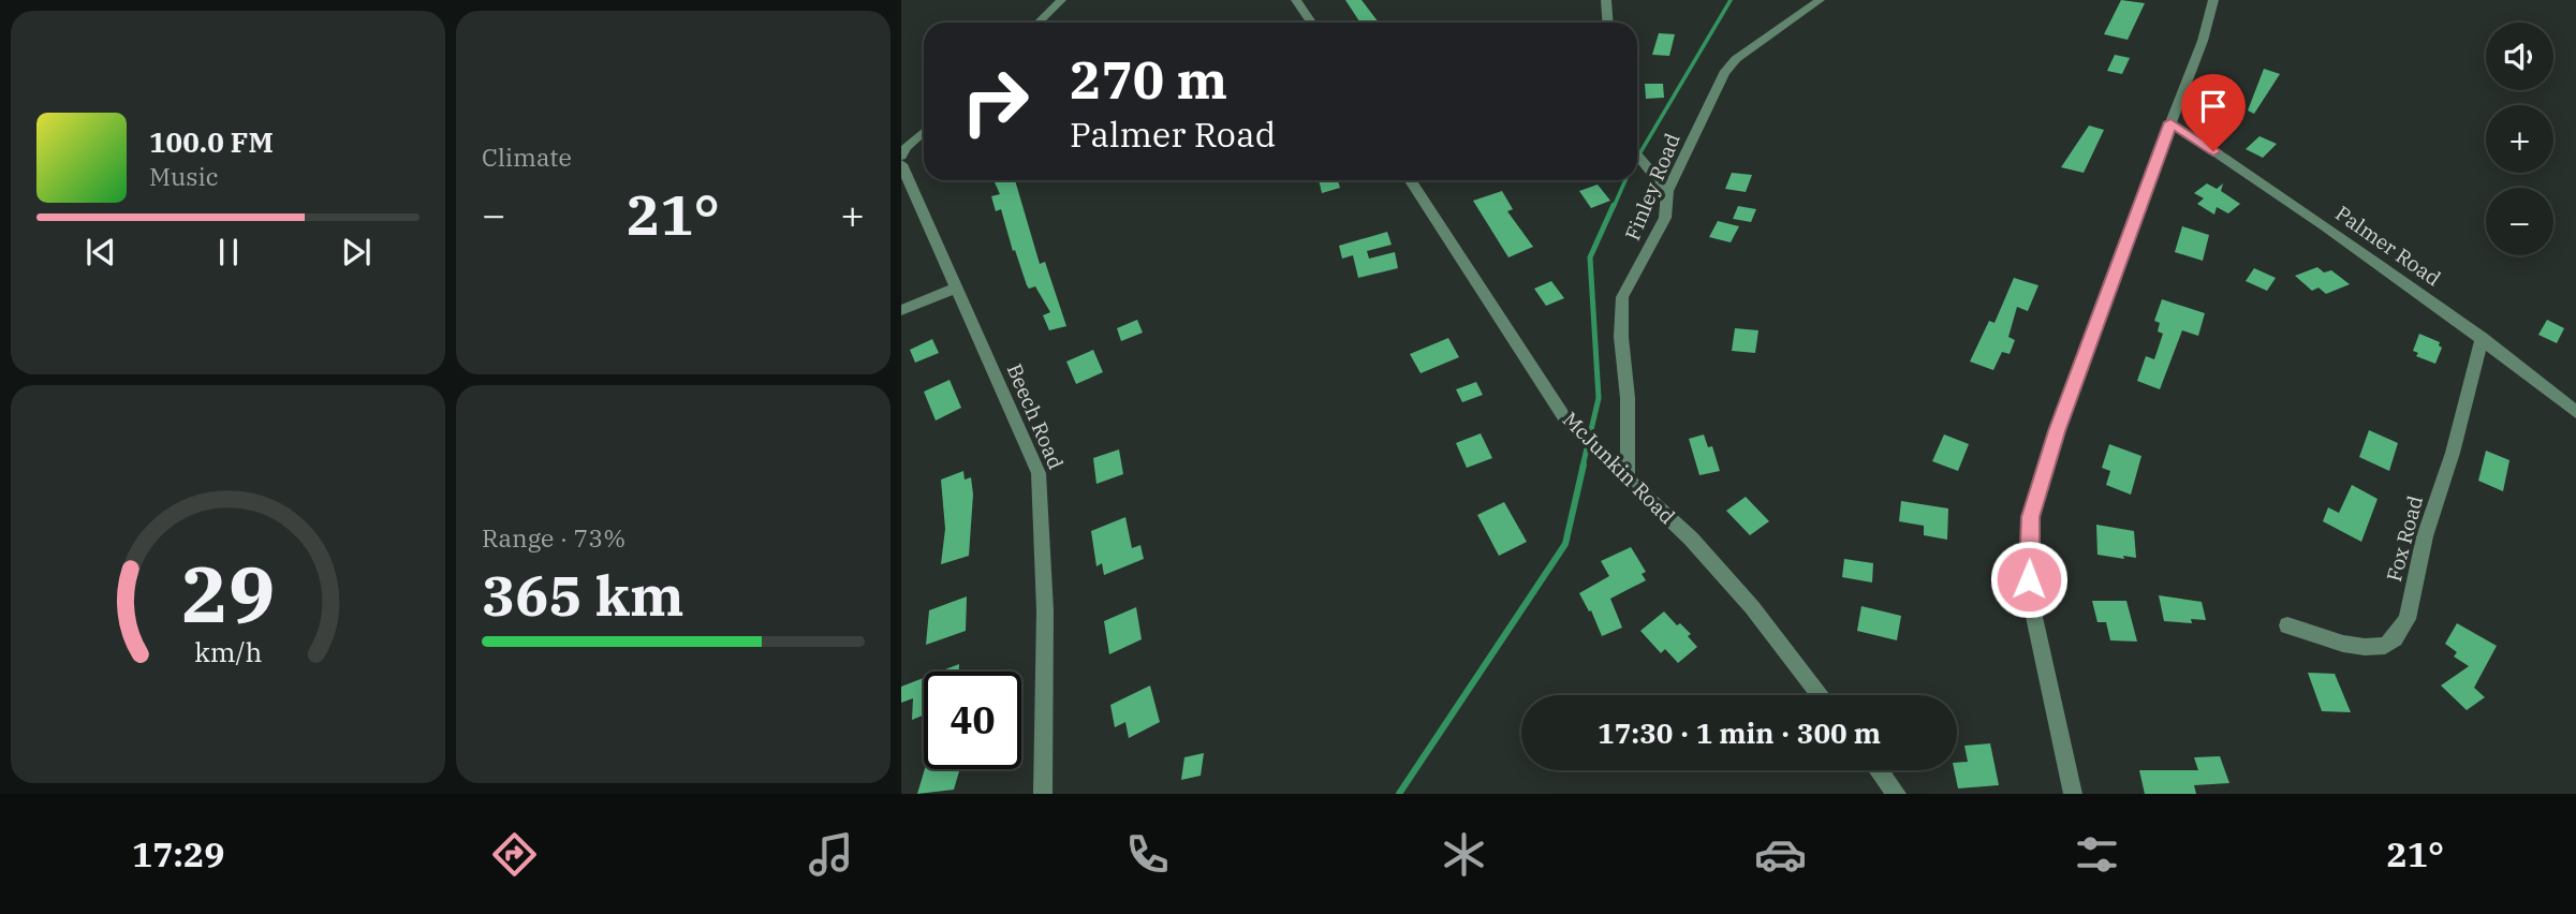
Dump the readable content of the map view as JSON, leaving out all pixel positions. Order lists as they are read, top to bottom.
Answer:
{
  "streets": {
    "street": [
      "Finley Road",
      "Palmer Road",
      "Beech Road",
      "McJunkin Road",
      "Fox Road"
    ]
  },
  "crossings": [
    ["Finley Road", "McJunkin Road"],
    ["Palmer Road", "Fox Road"]
  ],
  "page": {
    "tile": [
      "Climate",
      ["Range · 73%", "365 km"]
    ],
    "map_buttons": ["+", "−"],
    "turn": ["270 m", "Palmer Road"],
    "song": ["100.0 FM", "Music"],
    "heat": ["−", "21°", "+"],
    "limit": "40",
    "trip": "17:30 · 1 min · 300 m",
    "tabs": ["17:29", "21°"],
    "gauge": ["29", "km/h"]
  }
}
